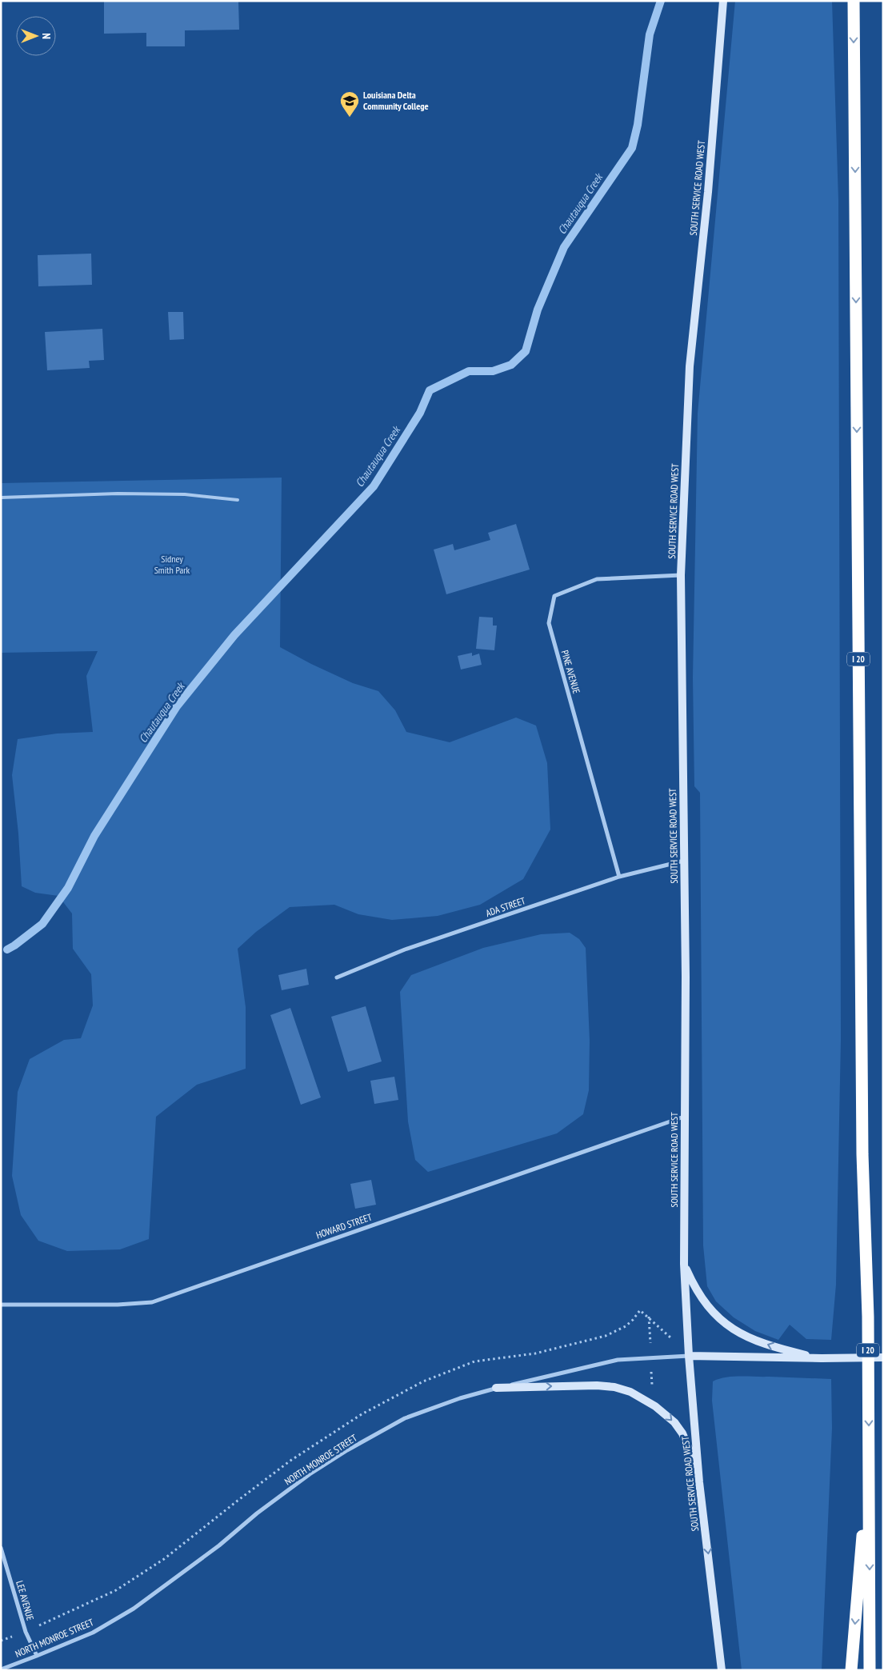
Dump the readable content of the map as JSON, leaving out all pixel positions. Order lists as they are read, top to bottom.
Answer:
{
  "streets": {
    "highway": ["I 20"],
    "main road": ["SOUTH SERVICE ROAD WEST"],
    "street": [
      "PINE AVENUE",
      "ADA STREET",
      "HOWARD STREET",
      "NORTH MONROE STREET",
      "LEE AVENUE"
    ]
  },
  "crossings": [
    ["SOUTH SERVICE ROAD WEST", "PINE AVENUE"],
    ["SOUTH SERVICE ROAD WEST", "ADA STREET"],
    ["SOUTH SERVICE ROAD WEST", "HOWARD STREET"],
    ["SOUTH SERVICE ROAD WEST", "NORTH MONROE STREET"],
    ["PINE AVENUE", "ADA STREET"],
    ["NORTH MONROE STREET", "LEE AVENUE"]
  ],
  "water": ["Chautauqua Creek"],
  "parks": ["Sidney Smith Park"],
  "places": {
    "school or university": ["Louisiana Delta Community College"]
  },
  "north": "right"
}
